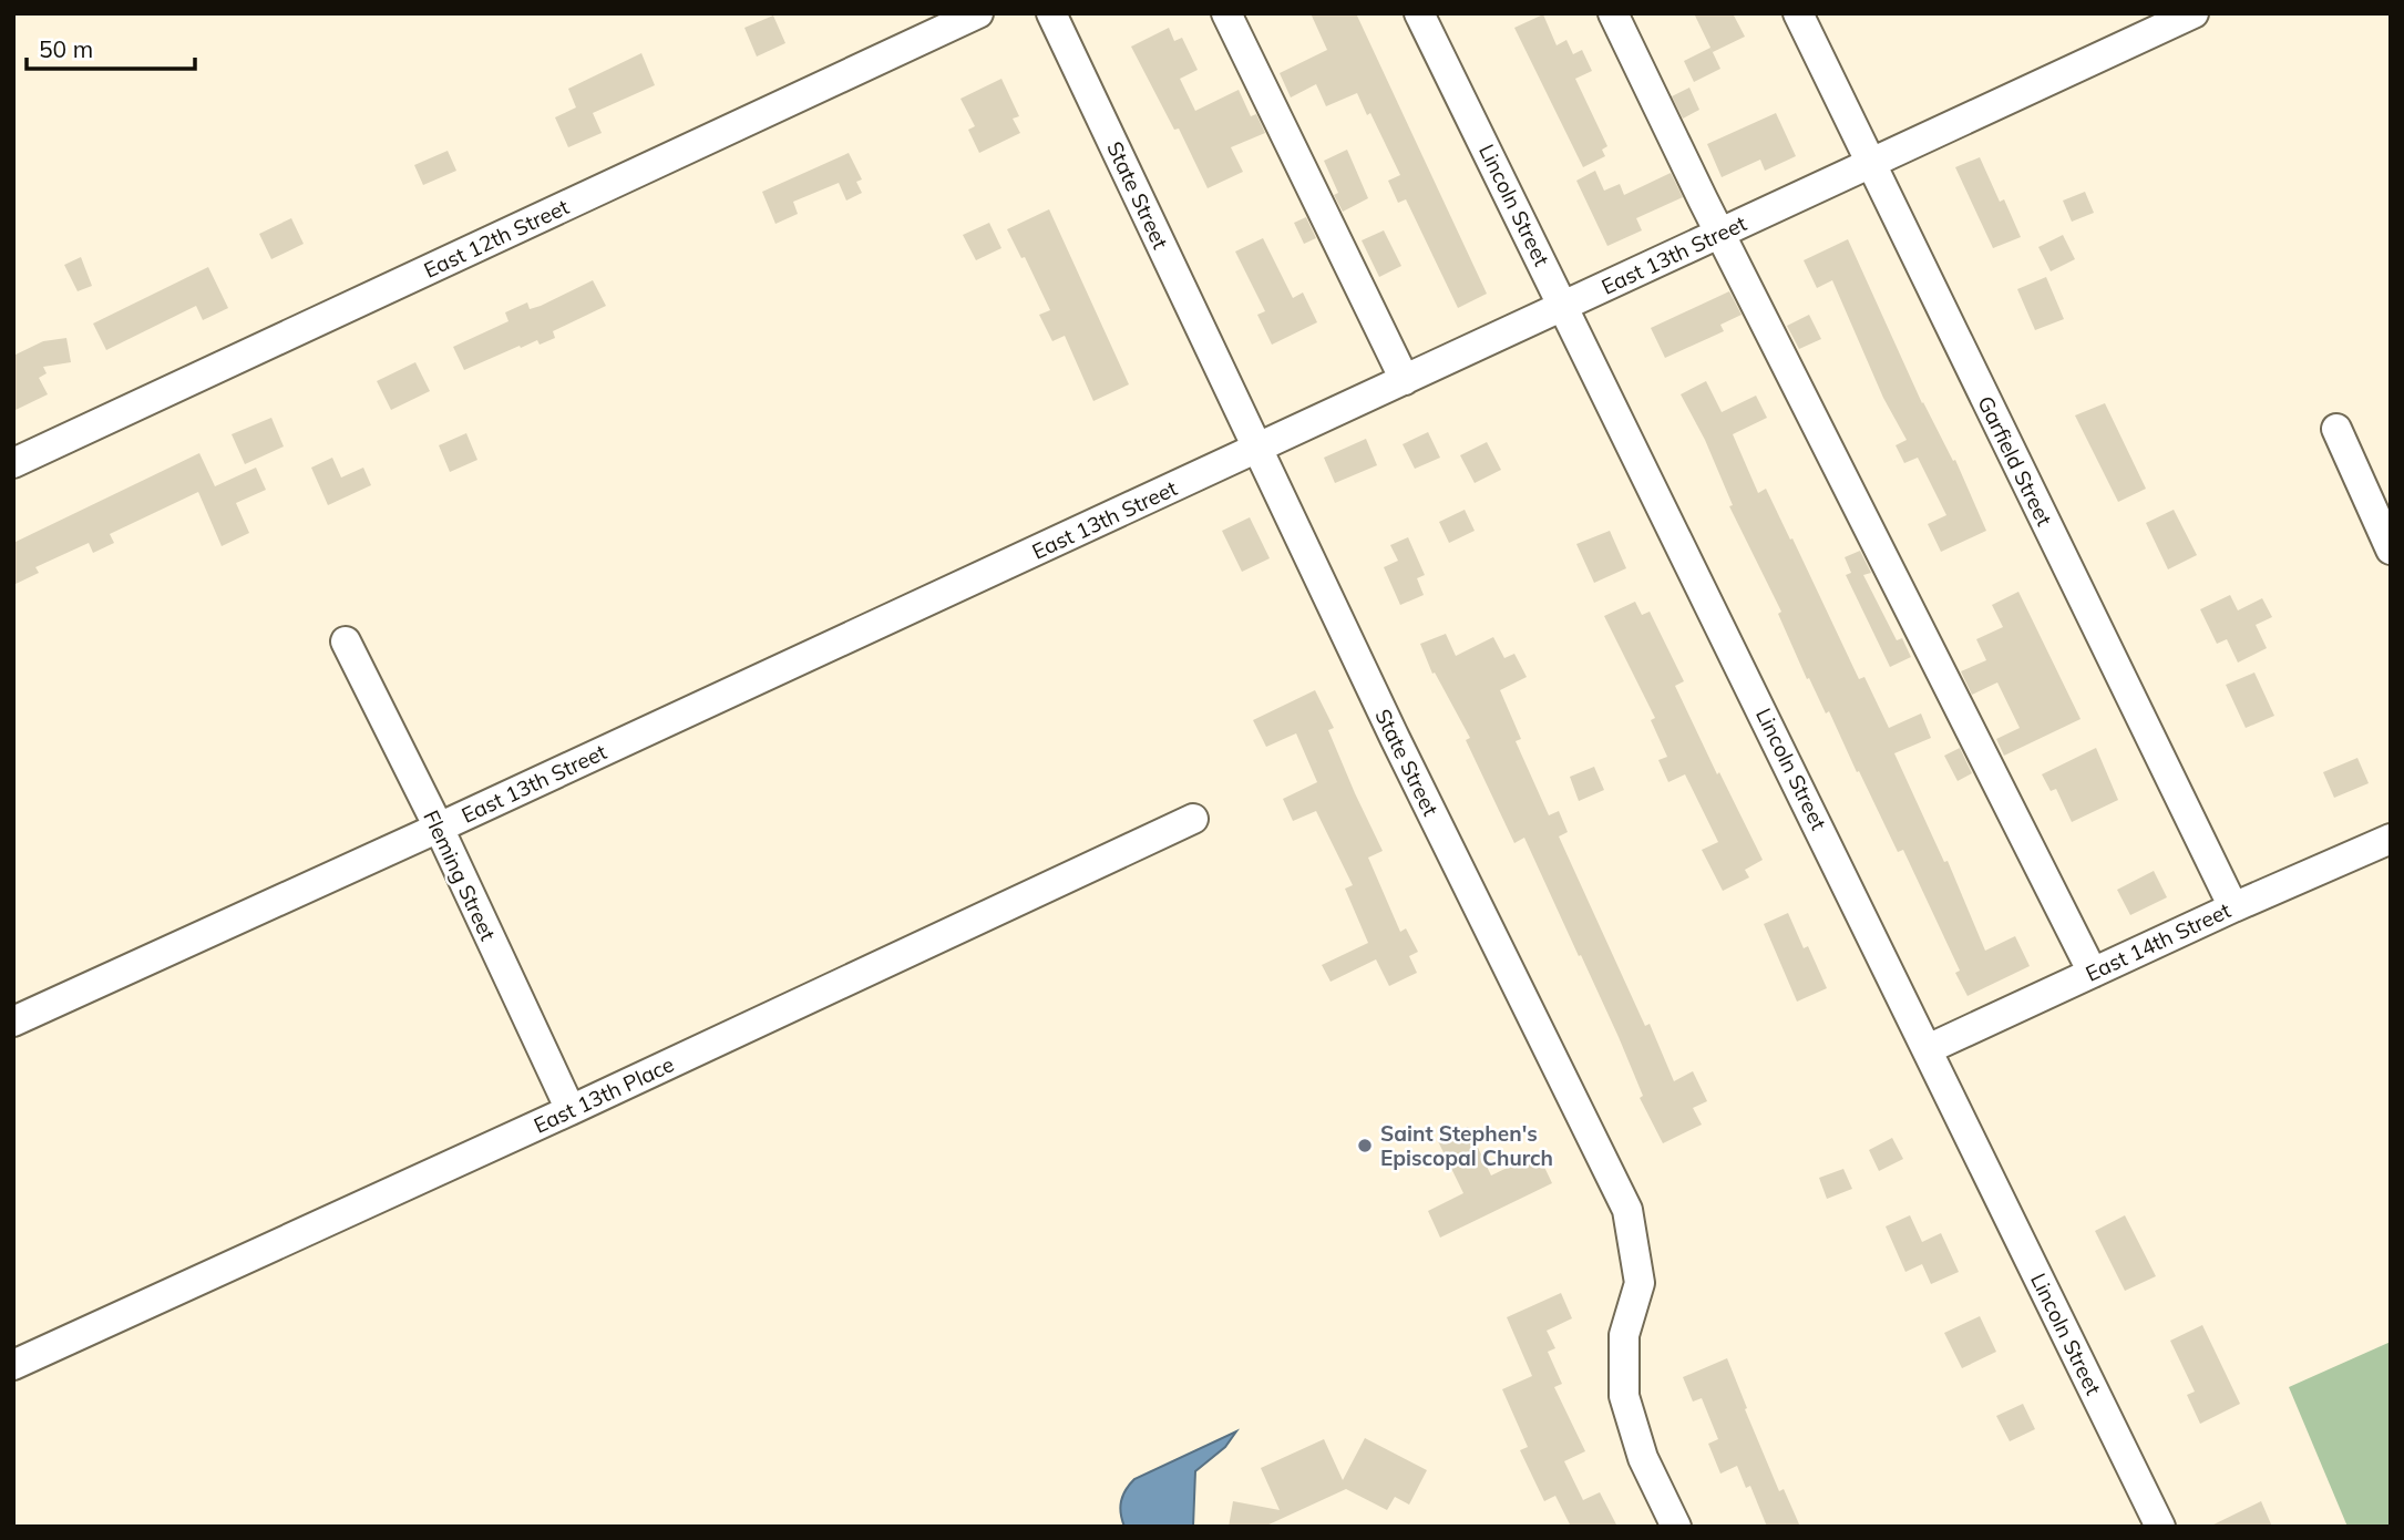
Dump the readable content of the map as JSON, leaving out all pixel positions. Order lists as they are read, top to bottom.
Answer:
{
  "streets": {
    "street": [
      "State Street",
      "Lincoln Street",
      "East 12th Street",
      "East 13th Street",
      "Garfield Street",
      "Fleming Street",
      "East 14th Street",
      "East 13th Place"
    ]
  },
  "crossings": [
    ["State Street", "East 13th Street"],
    ["Lincoln Street", "East 13th Street"],
    ["Lincoln Street", "East 14th Street"],
    ["East 13th Street", "Garfield Street"],
    ["East 13th Street", "Fleming Street"],
    ["Garfield Street", "East 14th Street"],
    ["Fleming Street", "East 13th Place"]
  ],
  "places": ["Saint Stephen's Episcopal Church"],
  "scale_bar": "50 m"
}
